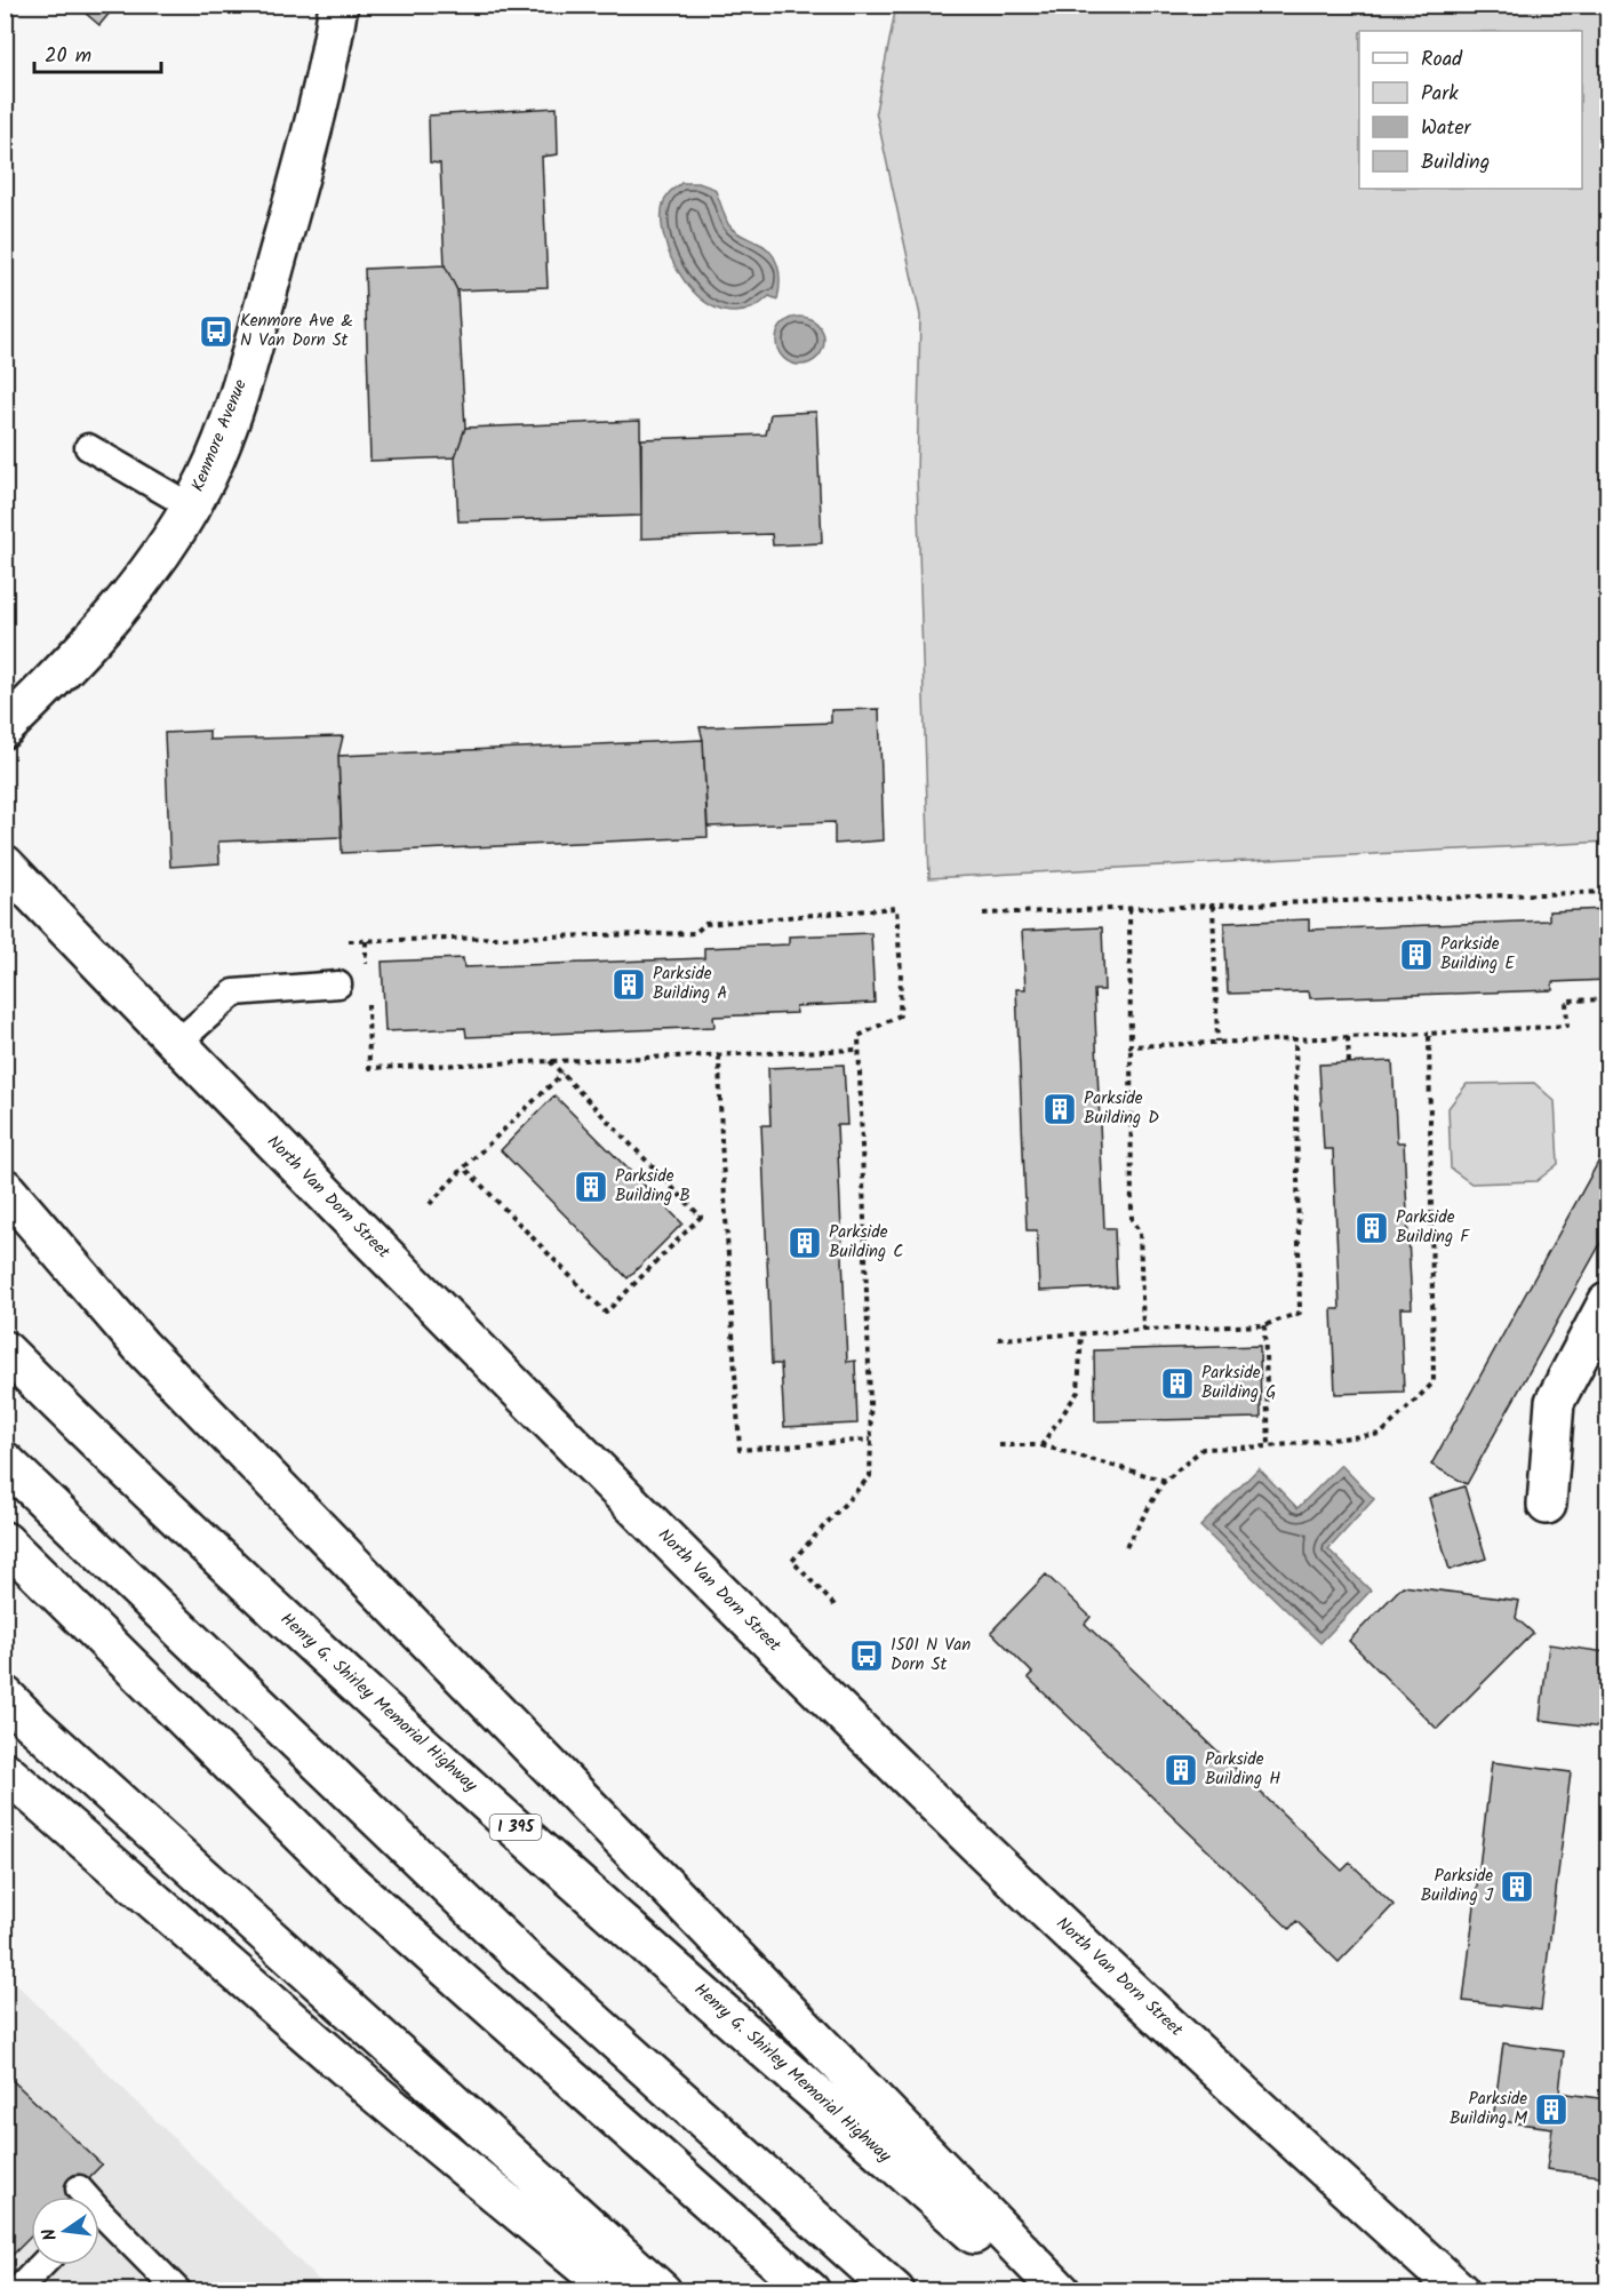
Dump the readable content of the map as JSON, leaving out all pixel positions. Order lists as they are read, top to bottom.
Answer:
{
  "streets": {
    "main road": [
      "Kenmore Avenue",
      "North Van Dorn Street",
      "Henry G. Shirley Memorial Highway",
      "I 395"
    ]
  },
  "places": {
    "bus stop": ["Kenmore Ave & N Van Dorn St", "1501 N Van Dorn St"],
    "building": [
      "Parkside Building E",
      "Parkside Building A",
      "Parkside Building D",
      "Parkside Building B",
      "Parkside Building F",
      "Parkside Building C",
      "Parkside Building G",
      "Parkside Building H",
      "Parkside Building J",
      "Parkside Building M"
    ]
  },
  "legend": [
    "Road",
    "Park",
    "Water",
    "Building"
  ],
  "scale_bar": "20 m",
  "north": "left"
}
